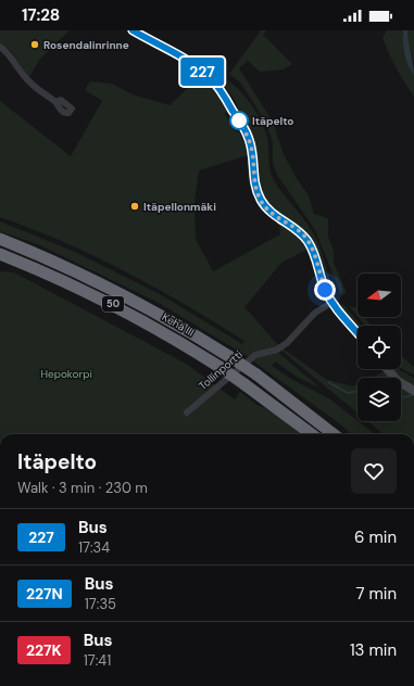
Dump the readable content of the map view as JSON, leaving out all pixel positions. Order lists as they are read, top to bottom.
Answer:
{
  "streets": {
    "highway": ["50", "Kehä III"],
    "street": ["Tollinportti"]
  },
  "parks": ["Hepokorpi"],
  "places": ["Rosendalinrinne", "Itäpelto", "Itäpellonmäki"],
  "lines": ["bus line 227"],
  "north": "left",
  "page": {
    "status": "17:28",
    "on_map": "227",
    "heading": ["Itäpelto", "Walk · 3 min · 230 m"],
    "list": [
      {
        "mark": "227",
        "name": "Bus",
        "note": "17:34",
        "value": "6 min"
      },
      {
        "mark": "227N",
        "name": "Bus",
        "note": "17:35",
        "value": "7 min"
      },
      {
        "mark": "227K",
        "name": "Bus",
        "note": "17:41",
        "value": "13 min"
      }
    ]
  }
}
